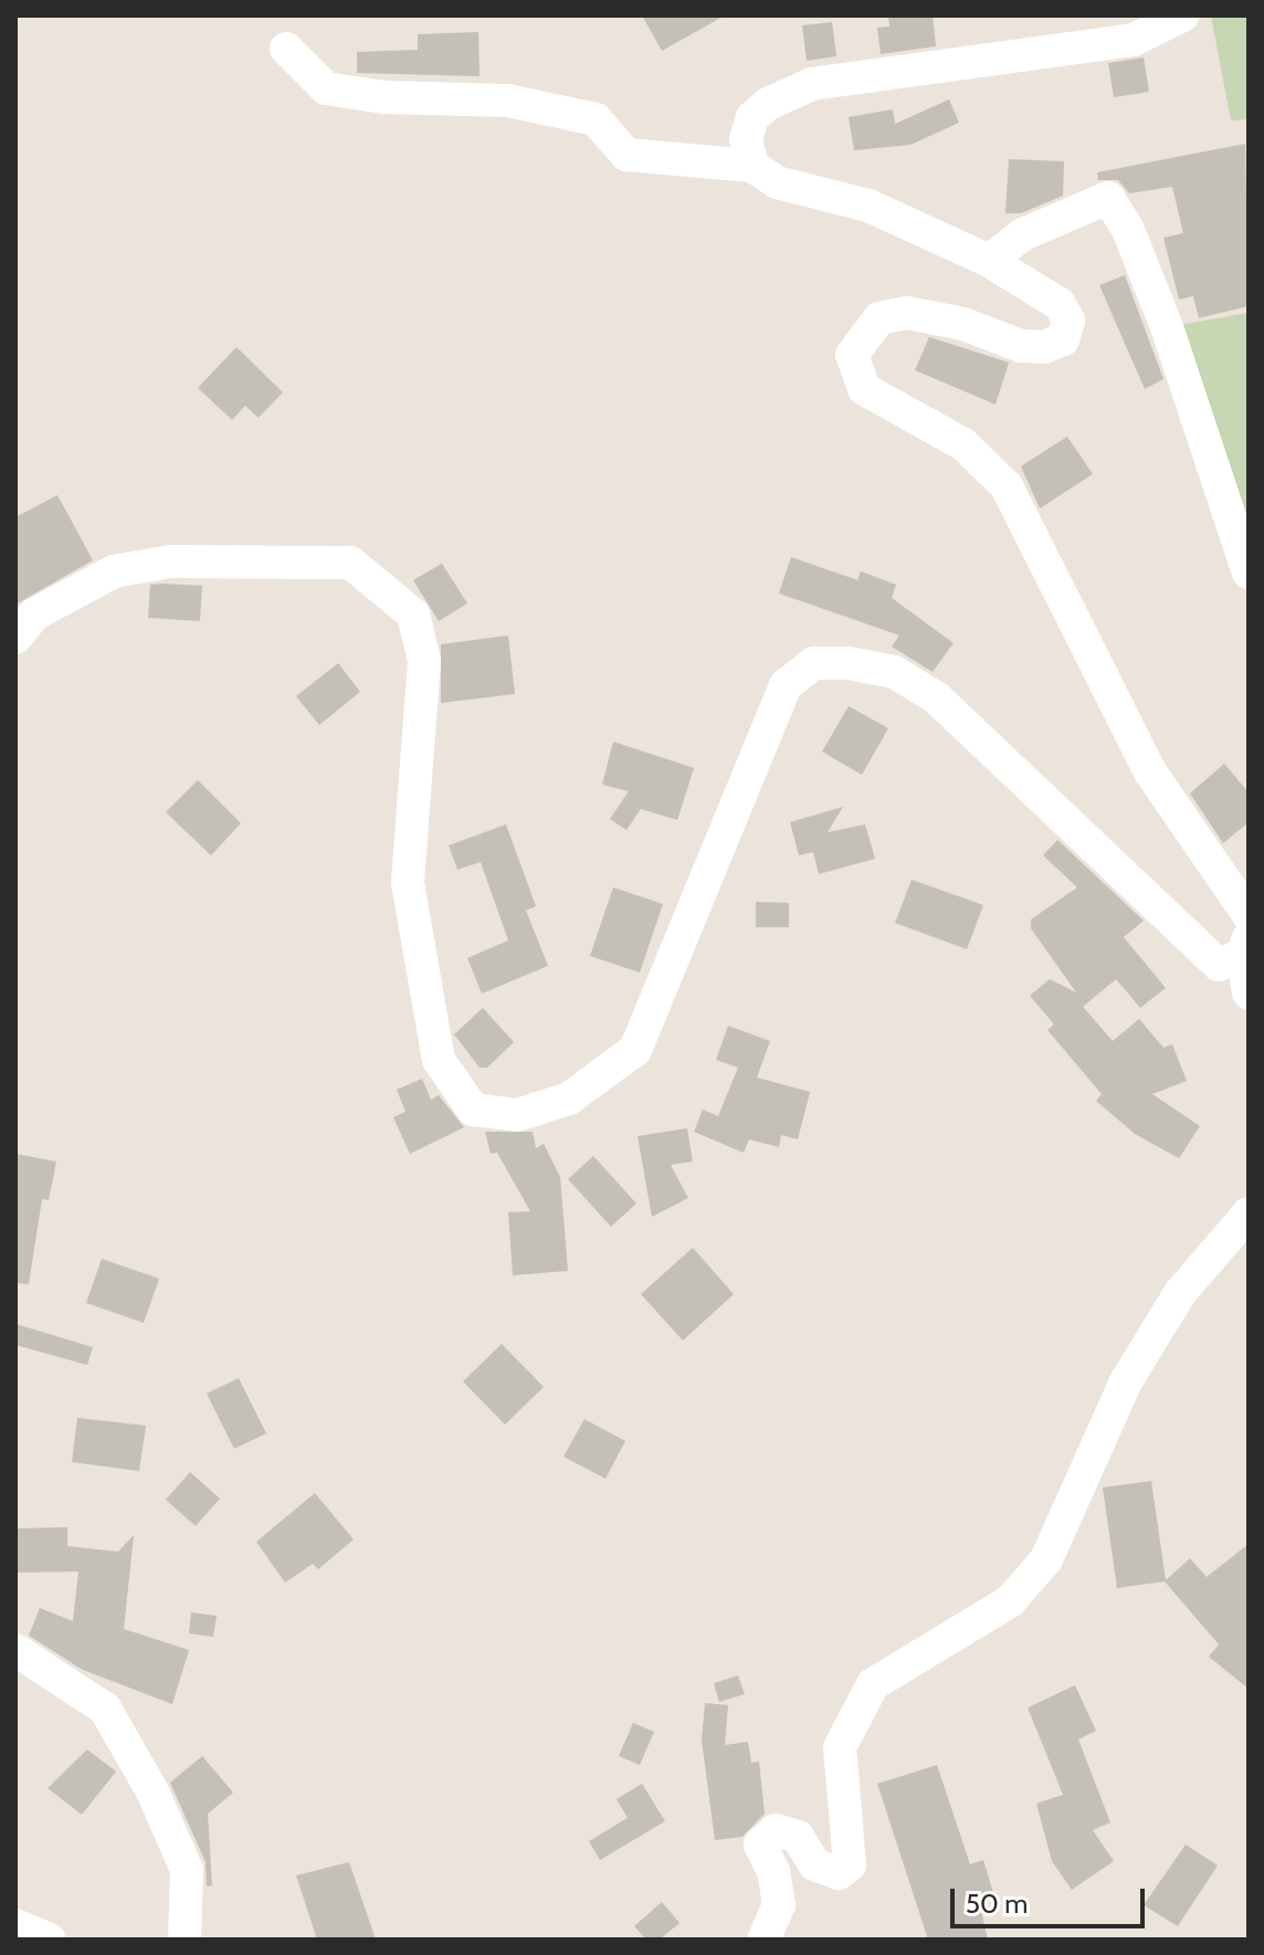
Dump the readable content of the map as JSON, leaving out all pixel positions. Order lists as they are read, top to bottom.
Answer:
{
  "scale_bar": "50 m"
}
